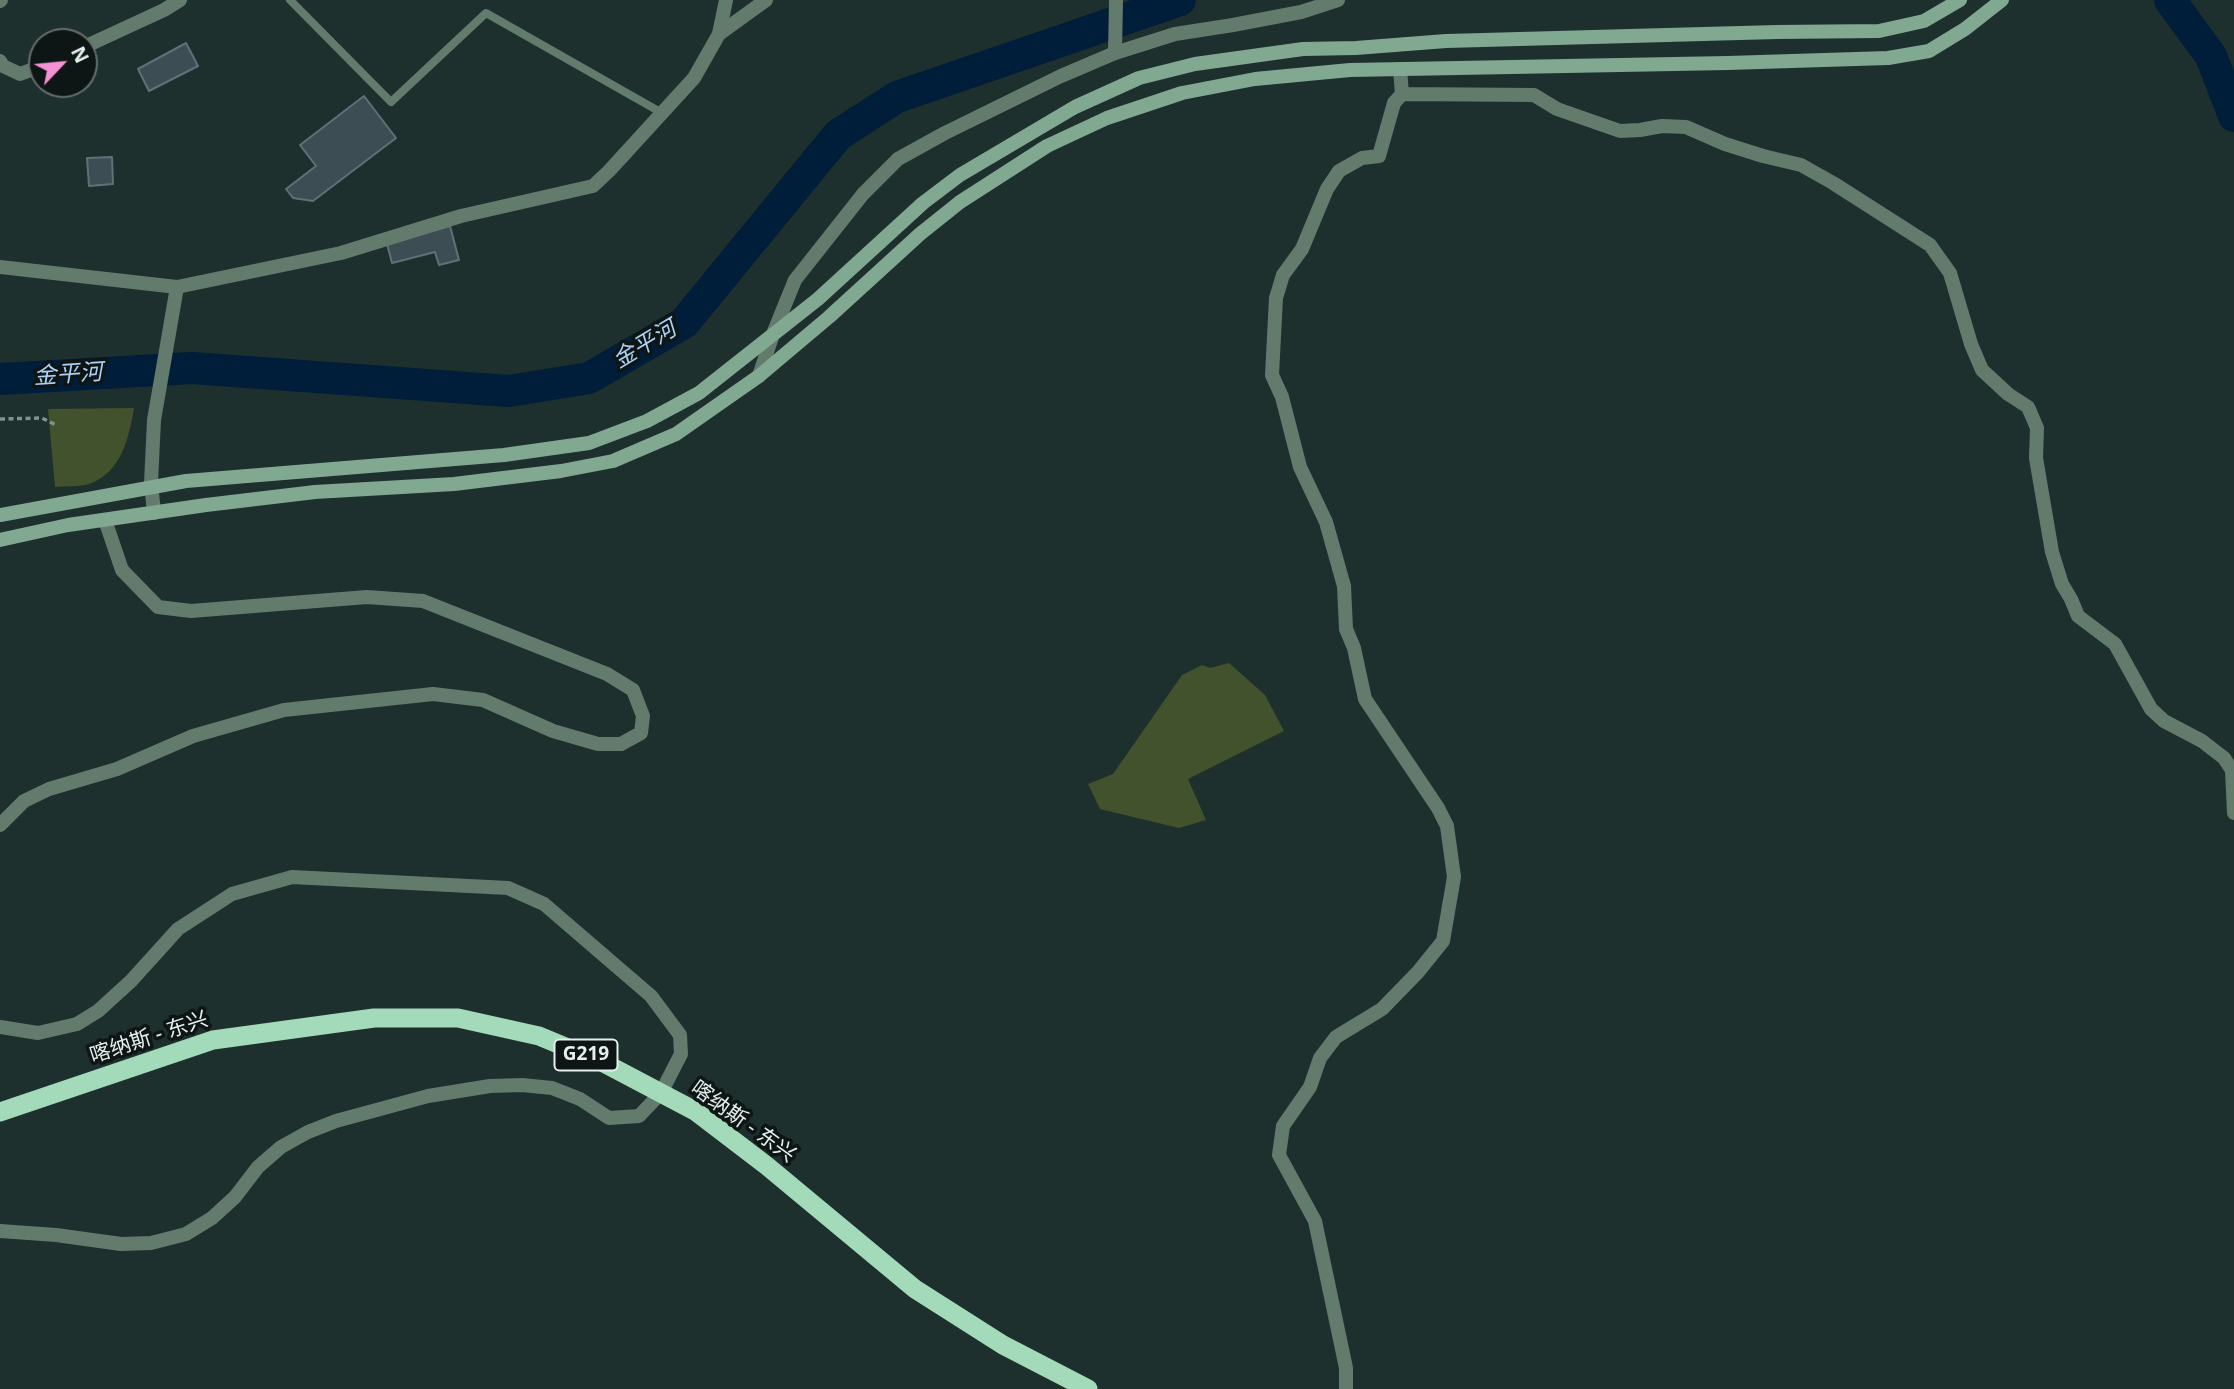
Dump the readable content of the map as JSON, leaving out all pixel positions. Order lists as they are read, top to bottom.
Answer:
{
  "streets": {
    "highway": ["喀纳斯 - 东兴", "G219"]
  },
  "water": ["金平河"],
  "north": "top right"
}
